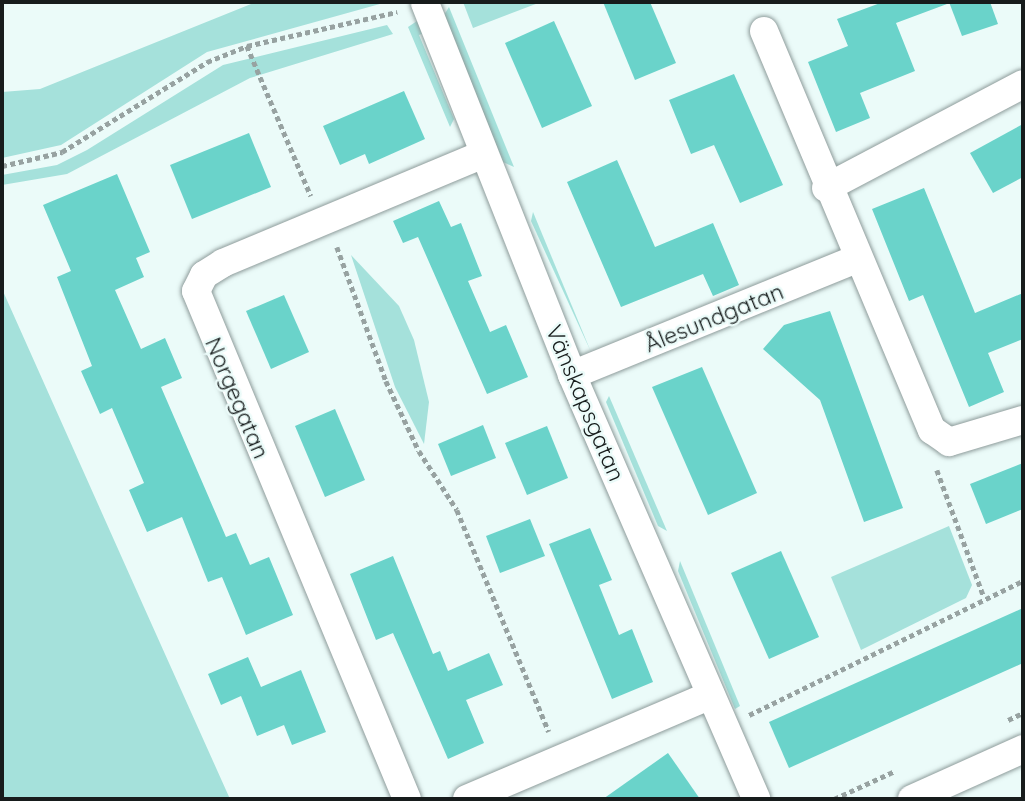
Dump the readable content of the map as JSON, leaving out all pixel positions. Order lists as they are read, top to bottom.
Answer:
{
  "streets": {
    "street": ["Ålesundgatan", "Norgegatan", "Vänskapsgatan"]
  },
  "crossings": [
    ["Ålesundgatan", "Vänskapsgatan"],
    ["Norgegatan", "Vänskapsgatan"]
  ]
}
